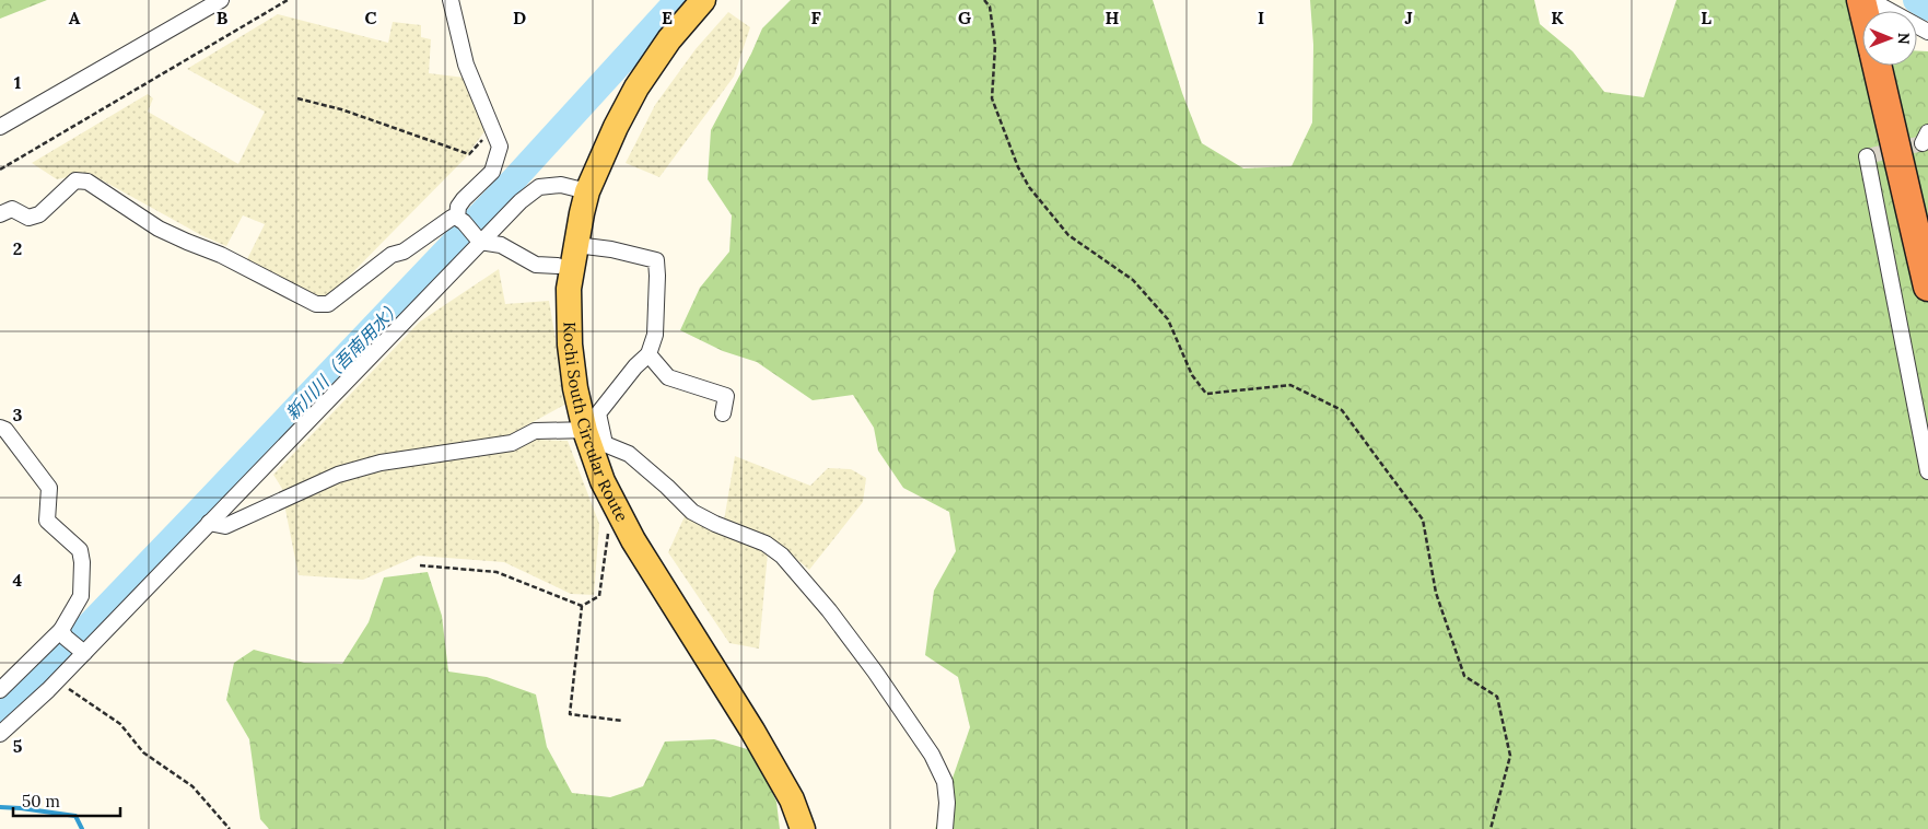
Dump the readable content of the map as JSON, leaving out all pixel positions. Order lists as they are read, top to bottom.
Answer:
{
  "streets": {
    "main road": ["Kochi South Circular Route"]
  },
  "water": ["新川川（吾南用水）"],
  "scale_bar": "50 m",
  "north": "right",
  "grid": {
    "columns": [
      "A",
      "B",
      "C",
      "D",
      "E",
      "F",
      "G",
      "H",
      "I",
      "J",
      "K",
      "L"
    ],
    "rows": [
      "1",
      "2",
      "3",
      "4",
      "5"
    ]
  }
}
